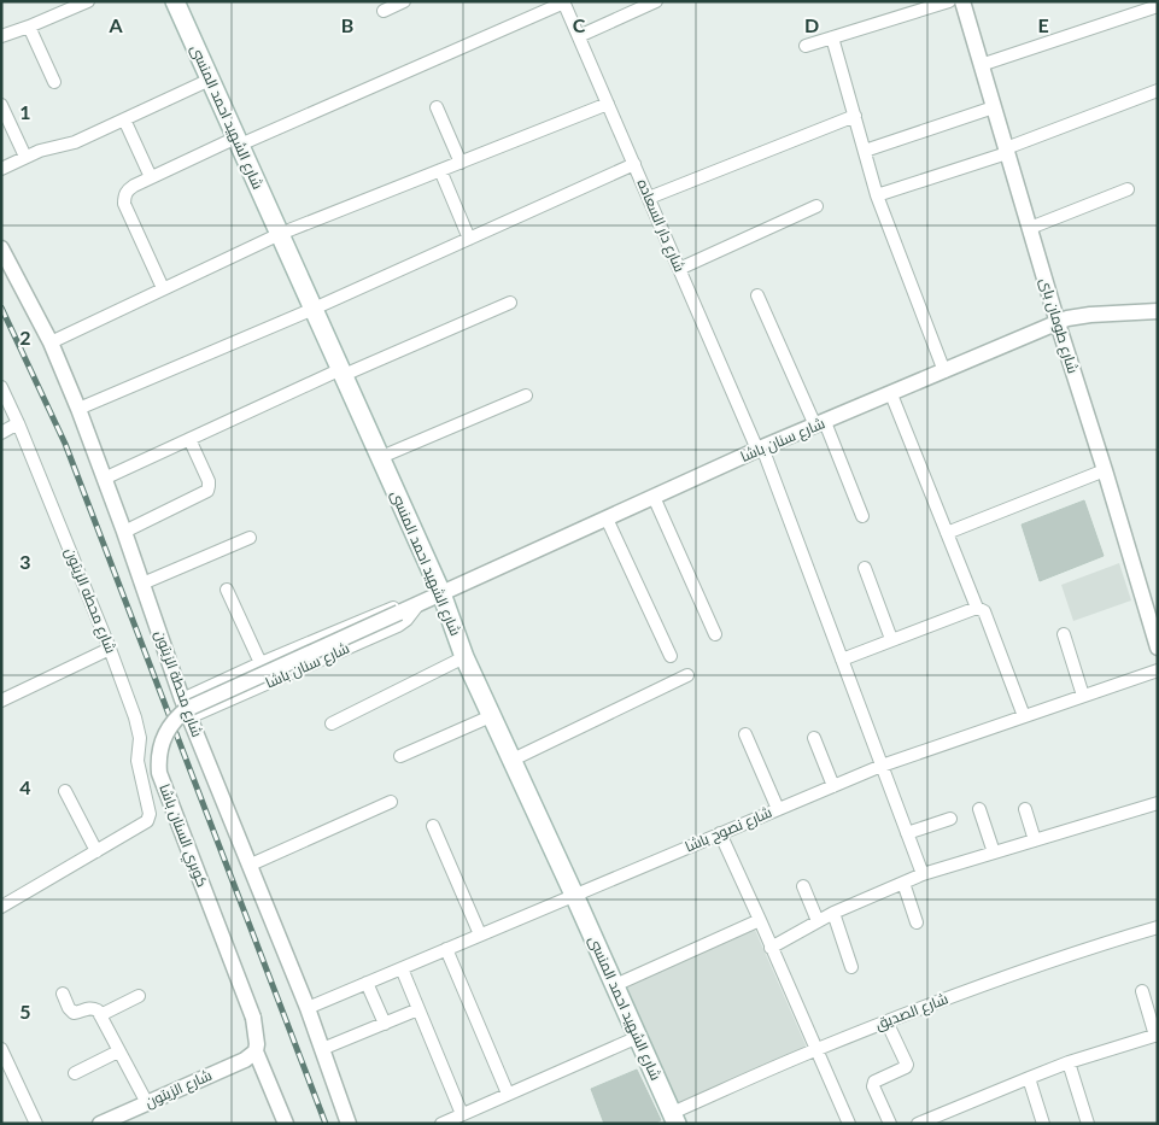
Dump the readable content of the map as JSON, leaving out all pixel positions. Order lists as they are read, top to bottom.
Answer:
{
  "streets": {
    "main road": ["شارع الشهيد احمد المنسى"],
    "street": [
      "شارع دار السعاده",
      "شارع طومان باى",
      "شارع سنان باشا",
      "شارع محطه الزيتون",
      "شارع محطة الزيتون",
      "شارع نصوح باشا",
      "كوبري السنان باشا",
      "شارع الصديق",
      "شارع الزيتون"
    ]
  },
  "crossings": [
    ["شارع الشهيد احمد المنسى", "شارع سنان باشا"],
    ["شارع الشهيد احمد المنسى", "شارع نصوح باشا"],
    ["شارع الشهيد احمد المنسى", "شارع الصديق"],
    ["شارع دار السعاده", "شارع سنان باشا"],
    ["شارع دار السعاده", "شارع نصوح باشا"],
    ["شارع طومان باى", "شارع سنان باشا"],
    ["شارع سنان باشا", "شارع محطة الزيتون"],
    ["شارع سنان باشا", "كوبري السنان باشا"],
    ["شارع محطة الزيتون", "شارع نصوح باشا"],
    ["كوبري السنان باشا", "شارع الزيتون"]
  ],
  "grid": {
    "columns": [
      "A",
      "B",
      "C",
      "D",
      "E"
    ],
    "rows": [
      "1",
      "2",
      "3",
      "4",
      "5"
    ]
  }
}
